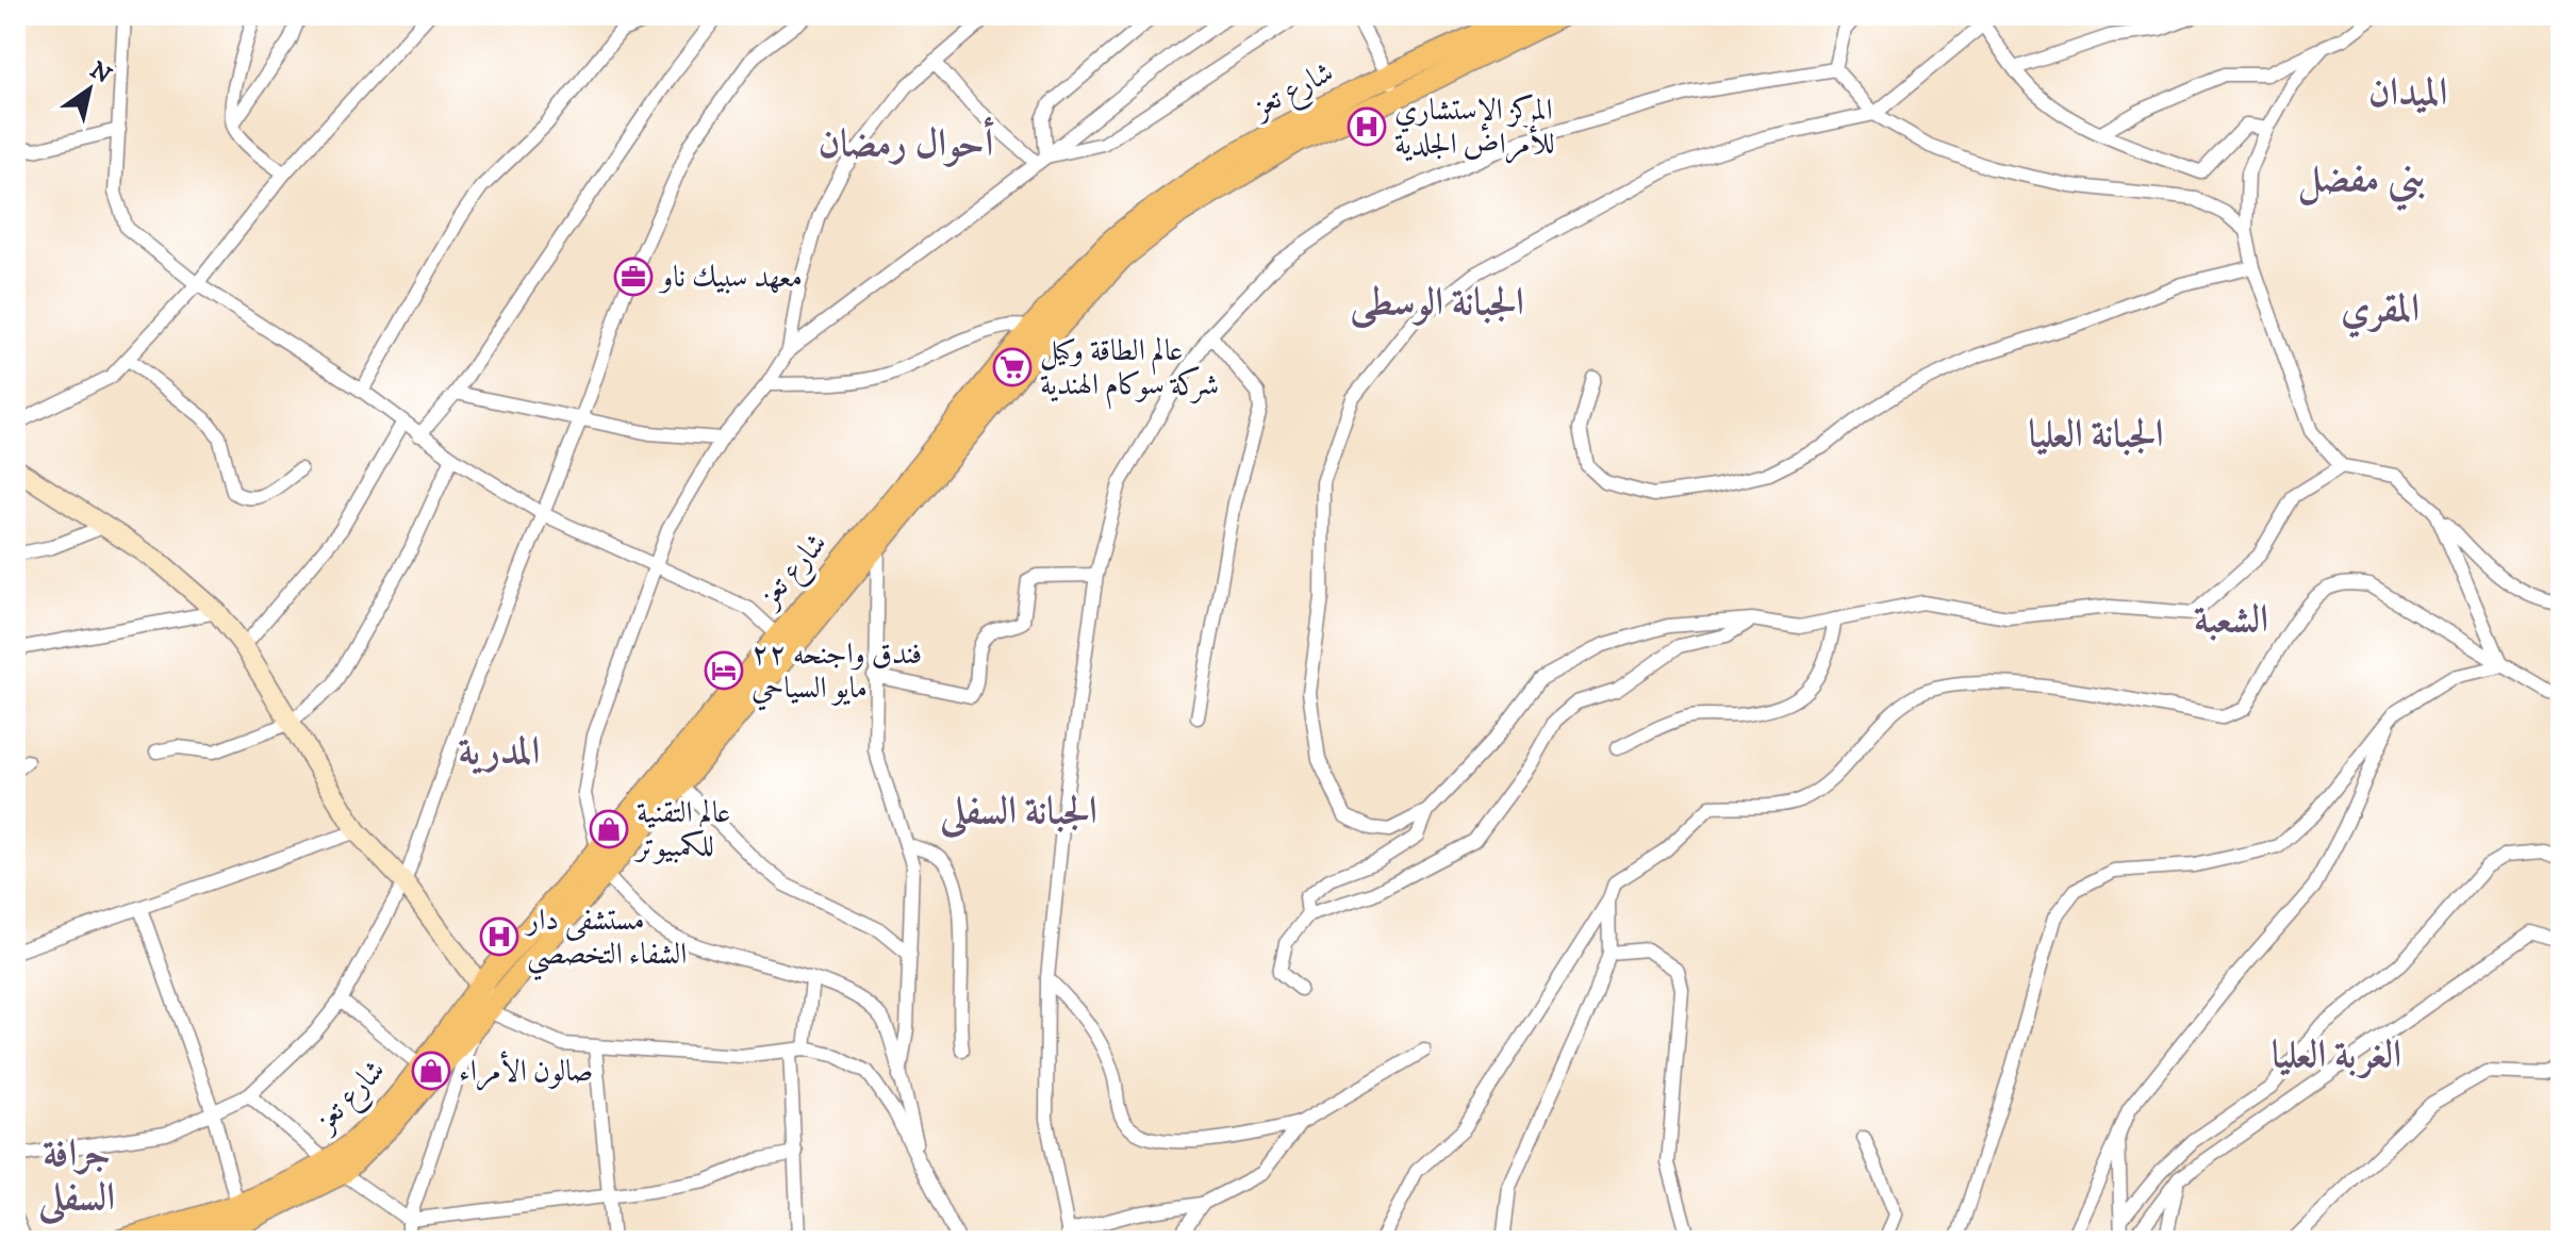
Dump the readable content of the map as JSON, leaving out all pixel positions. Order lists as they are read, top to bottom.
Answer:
{
  "streets": {
    "main road": ["شارع تعز"]
  },
  "districts": [
    "الميدان",
    "أحوال رمضان",
    "بني مفضل",
    "الجبانة الوسطى",
    "المقري",
    "الجبانة العليا",
    "الشعبة",
    "المدرية",
    "الجبانة السفلى",
    "الغربة العليا",
    "جرافة السفلى"
  ],
  "places": {
    "hospital": ["المركز الإستشاري للأمراض الجلدية", "مستشفى دار الشفاء التخصصي"],
    "office": ["معهد سبيك ناو"],
    "supermarket": ["عالم الطاقة وكيل شركة سوكام الهندية"],
    "hotel": ["فندق واجنحه ٢٢ مايو السياحي"],
    "shop": ["عالم التقنية للكمبيوتر", "صالون الأمراء"]
  },
  "north": "top right"
}
